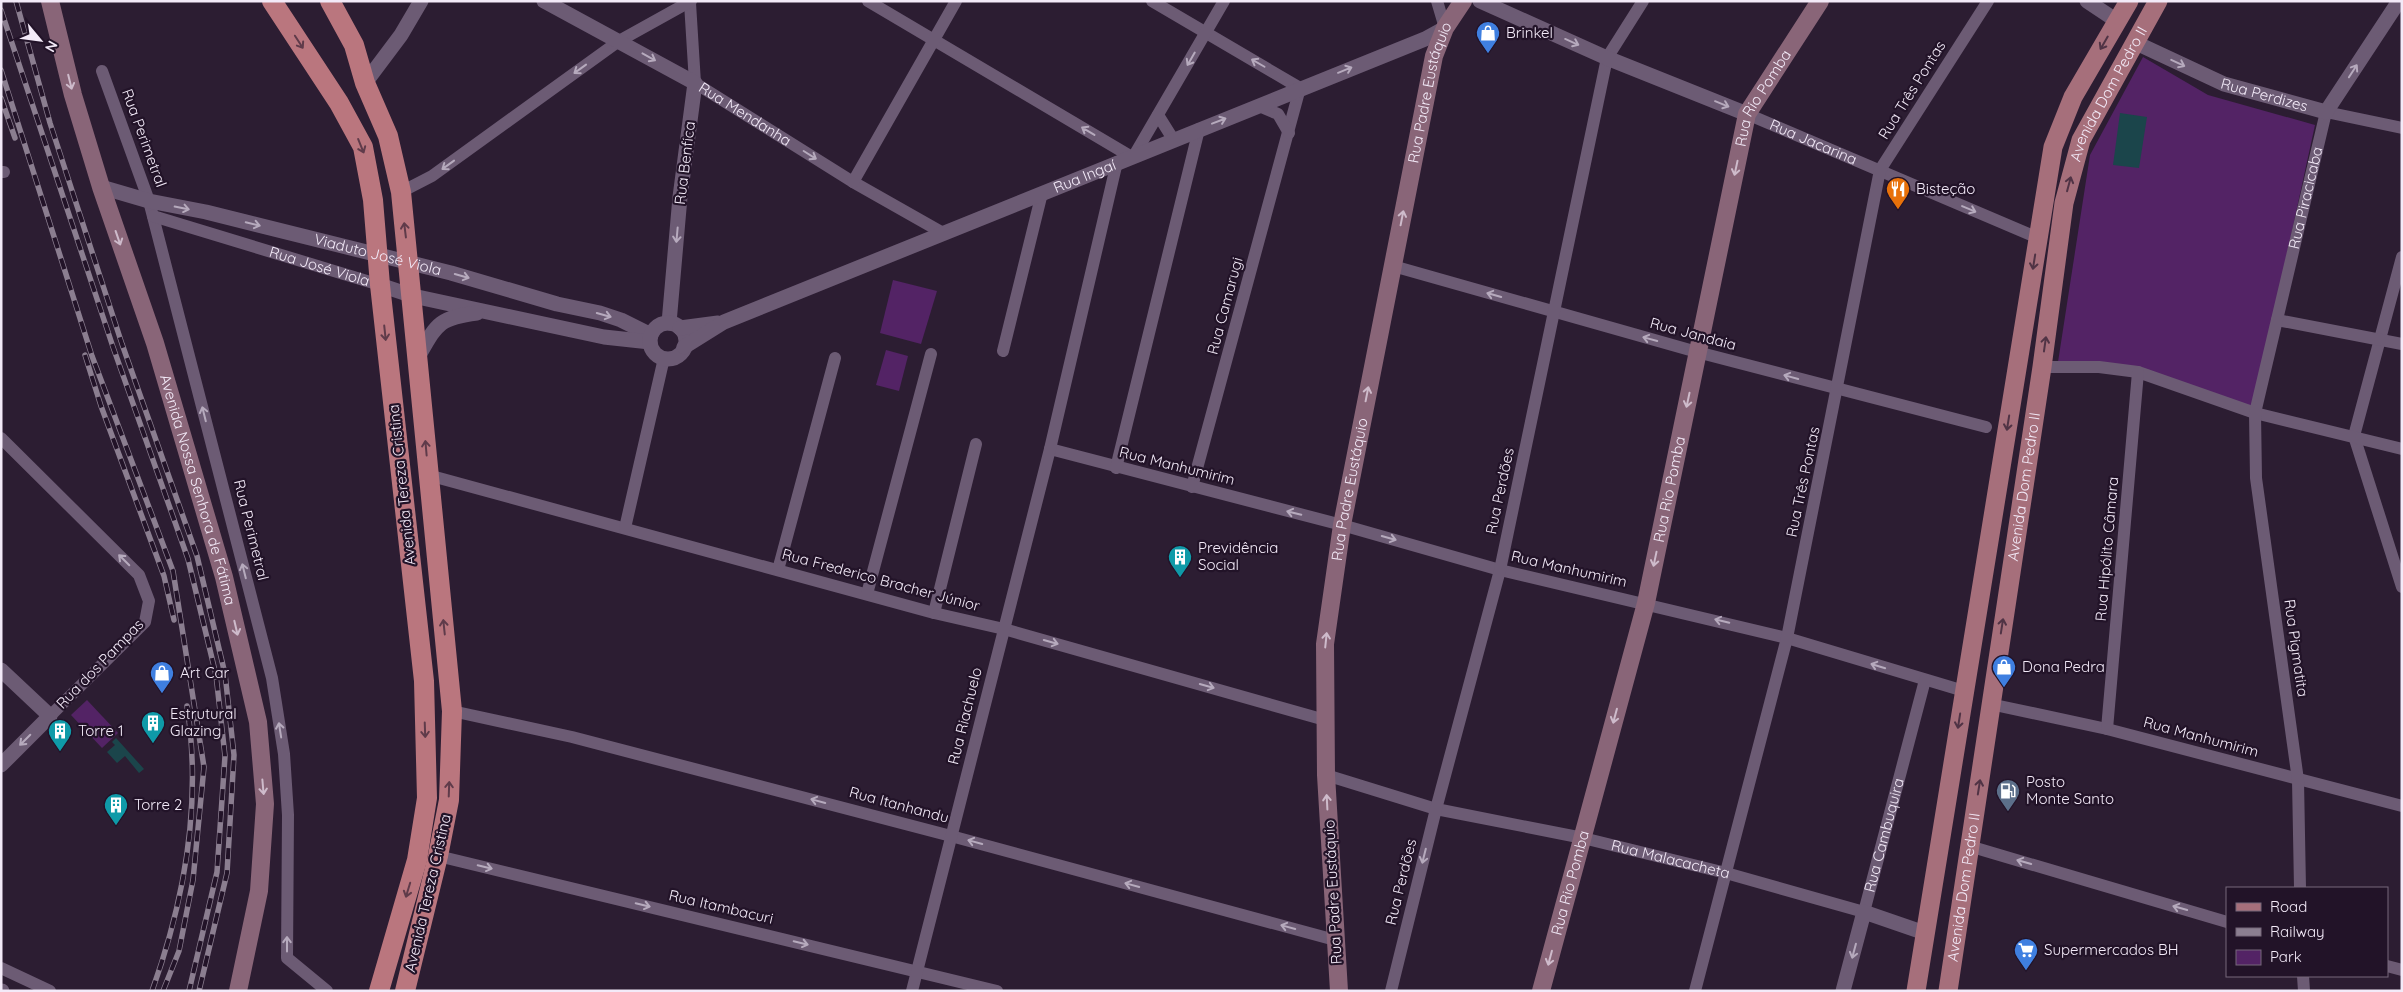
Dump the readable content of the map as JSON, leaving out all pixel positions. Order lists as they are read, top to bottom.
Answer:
{
  "streets": {
    "highway": ["Avenida Tereza Cristina"],
    "main road": [
      "Rua Padre Eustáquio",
      "Avenida Dom Pedro II",
      "Rua Rio Pomba",
      "Avenida Nossa Senhora de Fátima"
    ],
    "street": [
      "Rua Três Pontas",
      "Rua Perdizes",
      "Rua Mendanha",
      "Rua Perimetral",
      "Rua Jacarina",
      "Rua Benfica",
      "Rua Ingaí",
      "Rua Piracicaba",
      "Viaduto José Viola",
      "Rua José Viola",
      "Rua Camarugi",
      "Rua Jandaia",
      "Rua Manhumirim",
      "Rua Perdões",
      "Rua Hipólito Câmara",
      "Rua Frederico Bracher Júnior",
      "Rua Pigmatita",
      "Rua dos Pampas",
      "Rua Riachuelo",
      "Rua Itanhandu",
      "Rua Cambuquira",
      "Rua Malacacheta",
      "Rua Itambacuri"
    ]
  },
  "crossings": [
    ["Rua Três Pontas", "Rua Jacarina"],
    ["Rua Três Pontas", "Rua Jandaia"],
    ["Rua Três Pontas", "Rua Manhumirim"],
    ["Rua Três Pontas", "Rua Malacacheta"],
    ["Rua Padre Eustáquio", "Rua Ingaí"],
    ["Rua Padre Eustáquio", "Rua Jandaia"],
    ["Rua Padre Eustáquio", "Rua Manhumirim"],
    ["Rua Padre Eustáquio", "Rua Frederico Bracher Júnior"],
    ["Rua Padre Eustáquio", "Rua Itanhandu"],
    ["Rua Padre Eustáquio", "Rua Malacacheta"],
    ["Avenida Dom Pedro II", "Rua Perdizes"],
    ["Avenida Dom Pedro II", "Rua Jacarina"],
    ["Avenida Dom Pedro II", "Rua Manhumirim"],
    ["Avenida Dom Pedro II", "Rua Malacacheta"],
    ["Rua Perdizes", "Rua Piracicaba"],
    ["Rua Rio Pomba", "Rua Jacarina"],
    ["Rua Rio Pomba", "Rua Jandaia"],
    ["Rua Rio Pomba", "Rua Manhumirim"],
    ["Rua Rio Pomba", "Rua Malacacheta"],
    ["Rua Mendanha", "Rua Benfica"],
    ["Rua Mendanha", "Rua Ingaí"],
    ["Rua Perimetral", "Viaduto José Viola"],
    ["Rua Perimetral", "Rua José Viola"],
    ["Rua Jacarina", "Rua Perdões"],
    ["Rua Benfica", "Rua Ingaí"],
    ["Rua Benfica", "Viaduto José Viola"],
    ["Rua Benfica", "Rua José Viola"],
    ["Rua Ingaí", "Viaduto José Viola"],
    ["Rua Ingaí", "Rua José Viola"],
    ["Rua Ingaí", "Rua Camarugi"],
    ["Rua Piracicaba", "Rua Pigmatita"],
    ["Viaduto José Viola", "Rua José Viola"],
    ["Viaduto José Viola", "Avenida Nossa Senhora de Fátima"],
    ["Rua José Viola", "Avenida Tereza Cristina"],
    ["Rua Camarugi", "Rua Manhumirim"],
    ["Rua Jandaia", "Rua Perdões"],
    ["Rua Manhumirim", "Rua Perdões"],
    ["Rua Manhumirim", "Rua Hipólito Câmara"],
    ["Rua Manhumirim", "Rua Pigmatita"],
    ["Rua Manhumirim", "Rua Riachuelo"],
    ["Rua Manhumirim", "Rua Cambuquira"],
    ["Avenida Tereza Cristina", "Rua Frederico Bracher Júnior"],
    ["Avenida Tereza Cristina", "Rua Itanhandu"],
    ["Avenida Tereza Cristina", "Rua Itambacuri"],
    ["Rua Perdões", "Rua Malacacheta"],
    ["Rua Frederico Bracher Júnior", "Rua Riachuelo"],
    ["Rua Riachuelo", "Rua Itanhandu"],
    ["Rua Riachuelo", "Rua Itambacuri"],
    ["Rua Cambuquira", "Rua Malacacheta"]
  ],
  "one_way": [
    "Rua Padre Eustáquio",
    "Rua Perdizes",
    "Rua Rio Pomba",
    "Rua Mendanha",
    "Rua Perimetral",
    "Rua Jacarina",
    "Rua Benfica",
    "Viaduto José Viola",
    "Rua Jandaia",
    "Avenida Nossa Senhora de Fátima",
    "Rua Frederico Bracher Júnior",
    "Rua Itanhandu",
    "Rua Itambacuri"
  ],
  "places": {
    "shop": ["Brinkel", "Dona Pedra", "Art Car"],
    "restaurant": ["Bisteção"],
    "building": [
      "Previdência Social",
      "Estrutural Glazing",
      "Torre 1",
      "Torre 2"
    ],
    "fuel station": ["Posto Monte Santo"],
    "supermarket": ["Supermercados BH"]
  },
  "legend": ["Road", "Railway", "Park"],
  "north": "bottom right"
}
